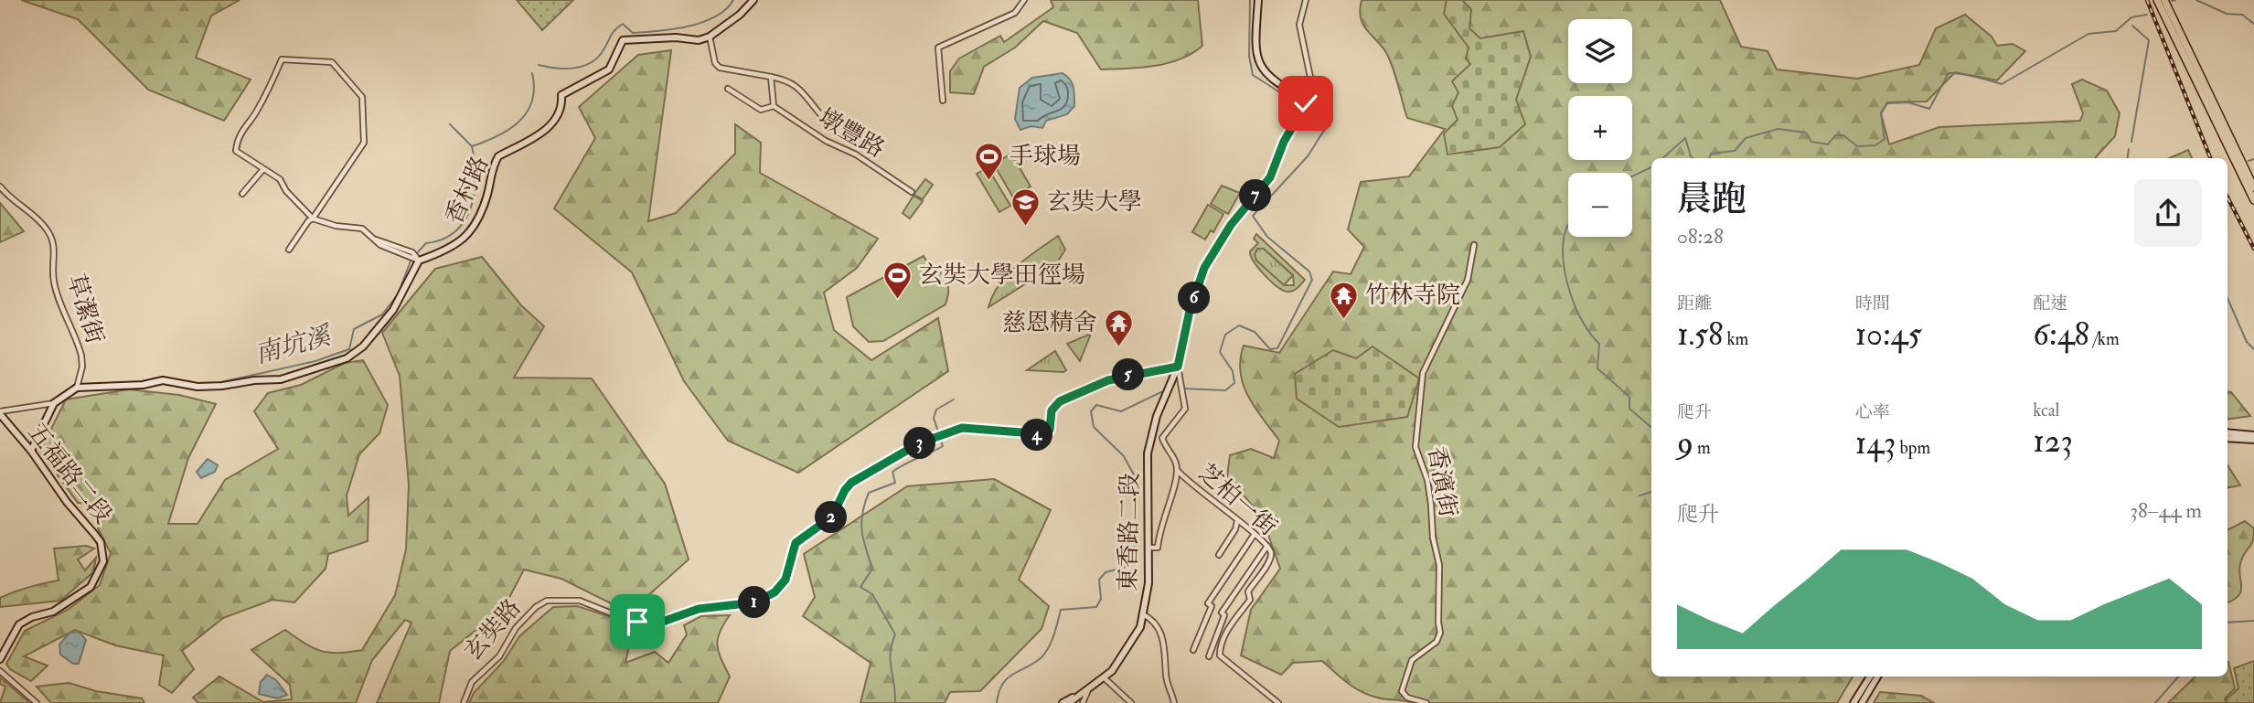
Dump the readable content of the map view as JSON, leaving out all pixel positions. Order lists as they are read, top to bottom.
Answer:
{
  "streets": {
    "street": [
      "墩豐路",
      "香村路",
      "草潔街",
      "五福路二段",
      "香濱街",
      "芝柏一街",
      "東香路二段",
      "玄奘路"
    ]
  },
  "crossings": [
    ["墩豐路", "香村路"],
    ["東香路二段", "玄奘路"]
  ],
  "water": ["南坑溪"],
  "places": {
    "sports": ["手球場", "玄奘大學田徑場"],
    "school or university": ["玄奘大學"],
    "temple": ["竹林寺院", "慈恩精舍"]
  },
  "page": {
    "map_buttons": ["+", "−"],
    "heading": ["晨跑", "08:28"],
    "pins": [
      "7",
      "6",
      "5",
      "4",
      "3",
      "2",
      "1"
    ],
    "stats": [
      ["距離", "1.58 km"],
      ["時間", "10:45"],
      ["配速", "6:48 /km"],
      ["爬升", "9 m"],
      ["心率", "143 bpm"],
      ["kcal", "123"]
    ],
    "chart": ["爬升", "38–44 m"]
  }
}
